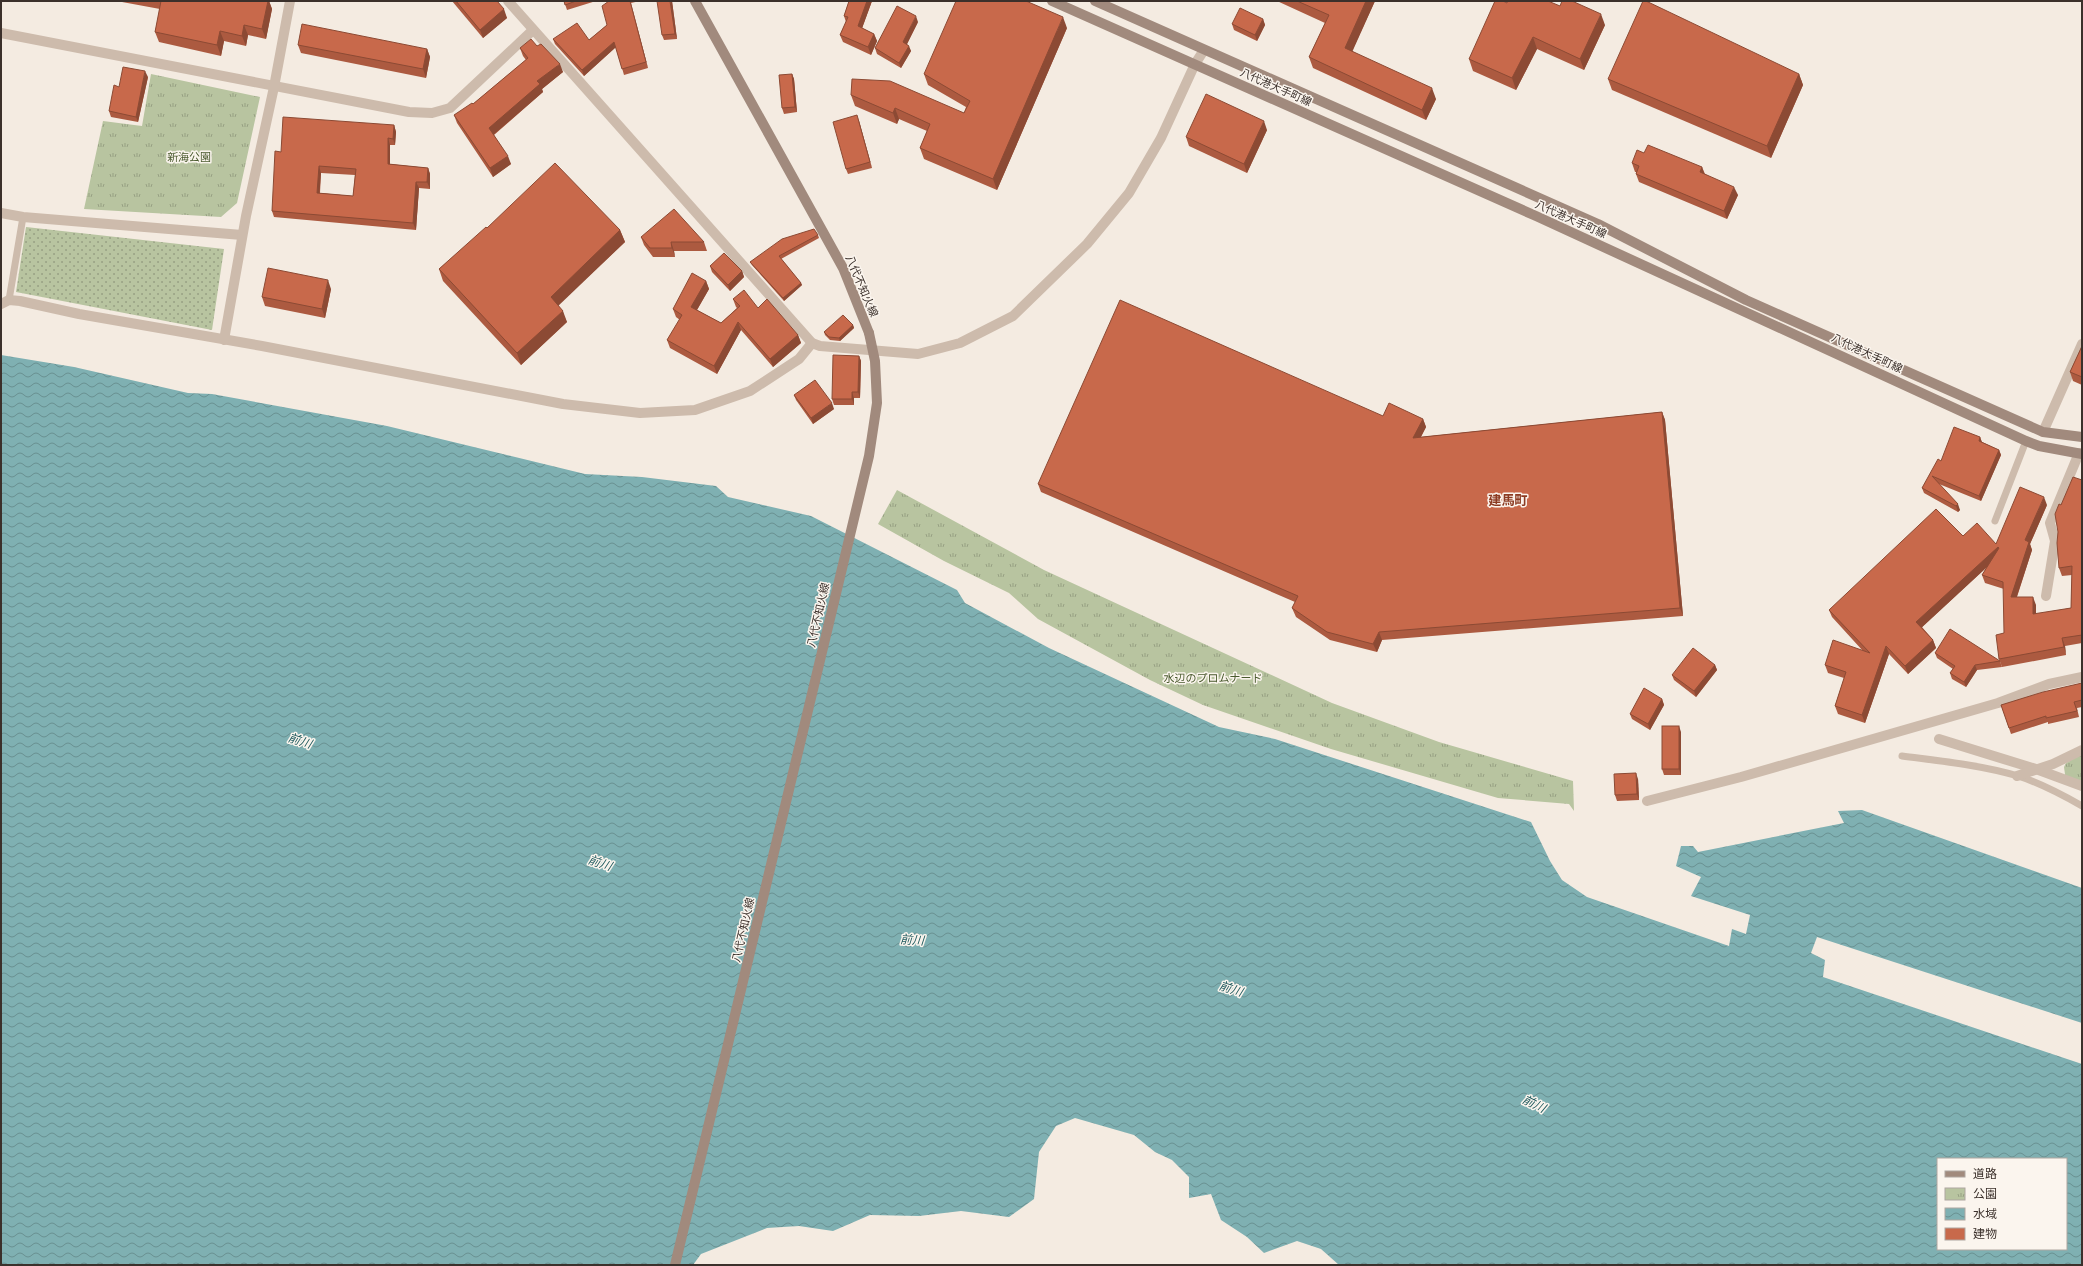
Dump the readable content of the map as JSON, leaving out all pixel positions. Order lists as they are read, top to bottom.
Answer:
{
  "streets": {
    "main road": ["八代港大手町線", "八代不知火線"]
  },
  "districts": ["建馬町"],
  "water": ["前川"],
  "parks": ["新海公園", "水辺のプロムナード"],
  "legend": [
    "道路",
    "公園",
    "水域",
    "建物"
  ]
}
